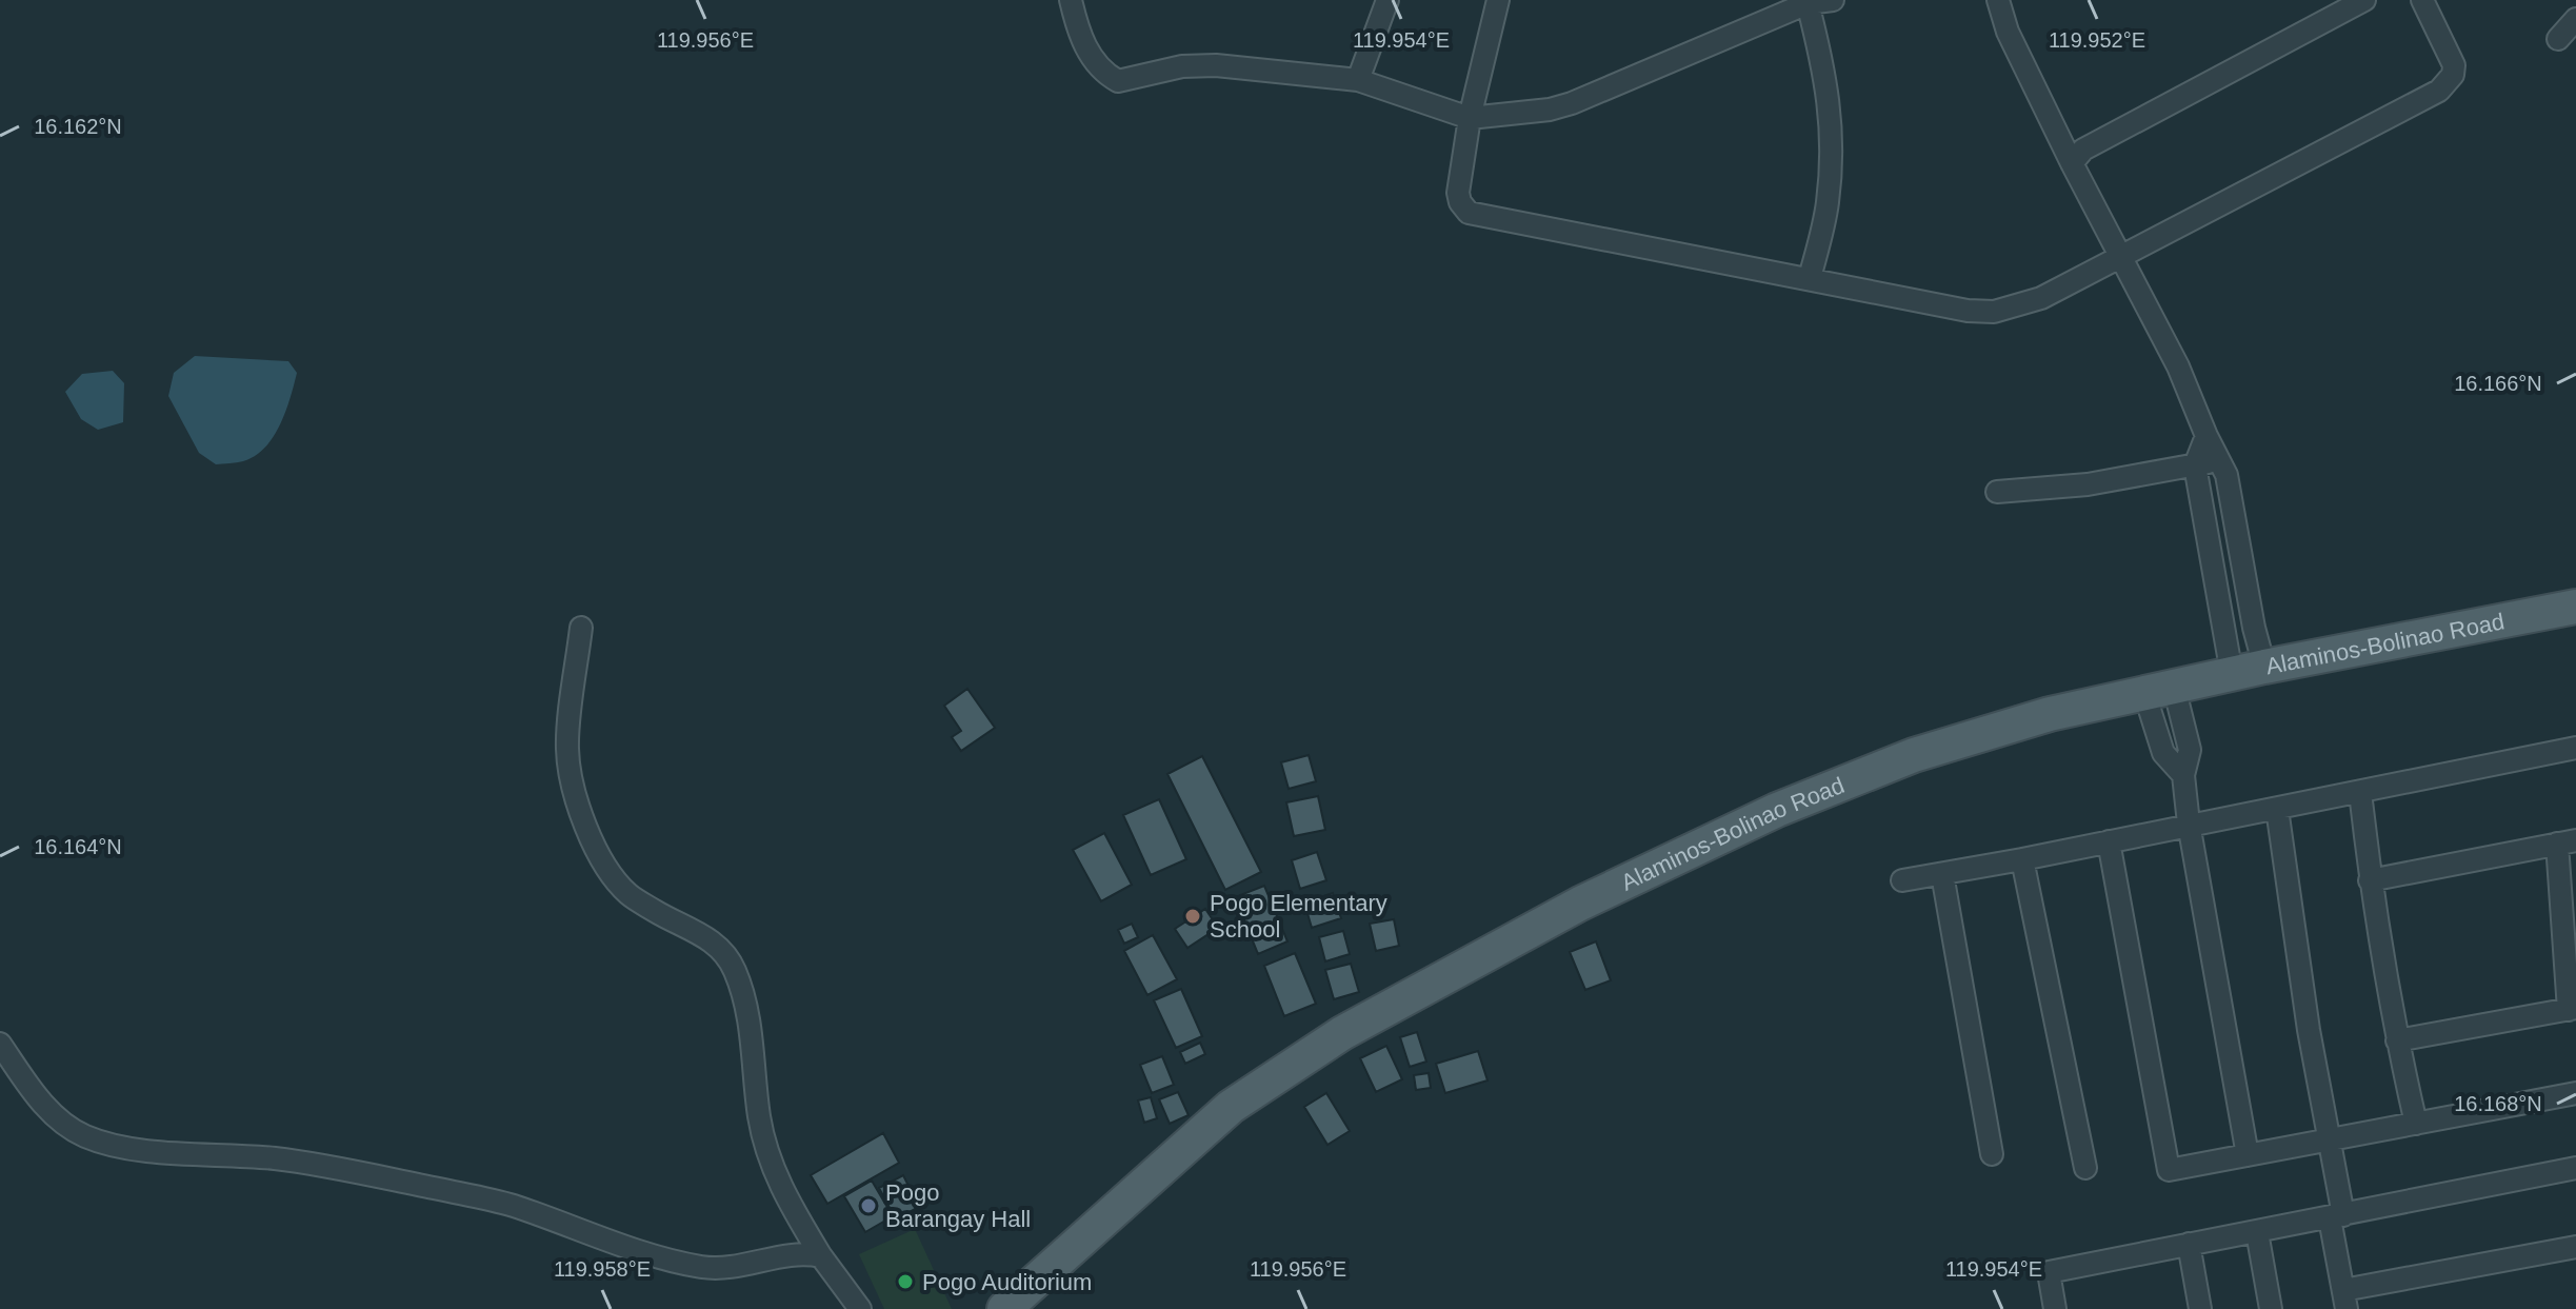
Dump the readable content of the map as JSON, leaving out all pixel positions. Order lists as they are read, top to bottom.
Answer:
{
  "streets": {
    "main road": ["Alaminos-Bolinao Road"]
  },
  "places": ["Pogo Elementary School", "Pogo Barangay Hall", "Pogo Auditorium"],
  "coordinates": [
    "119.956°E",
    "119.954°E",
    "119.952°E",
    "16.162°N",
    "16.166°N",
    "16.164°N",
    "16.168°N",
    "119.958°E"
  ]
}
